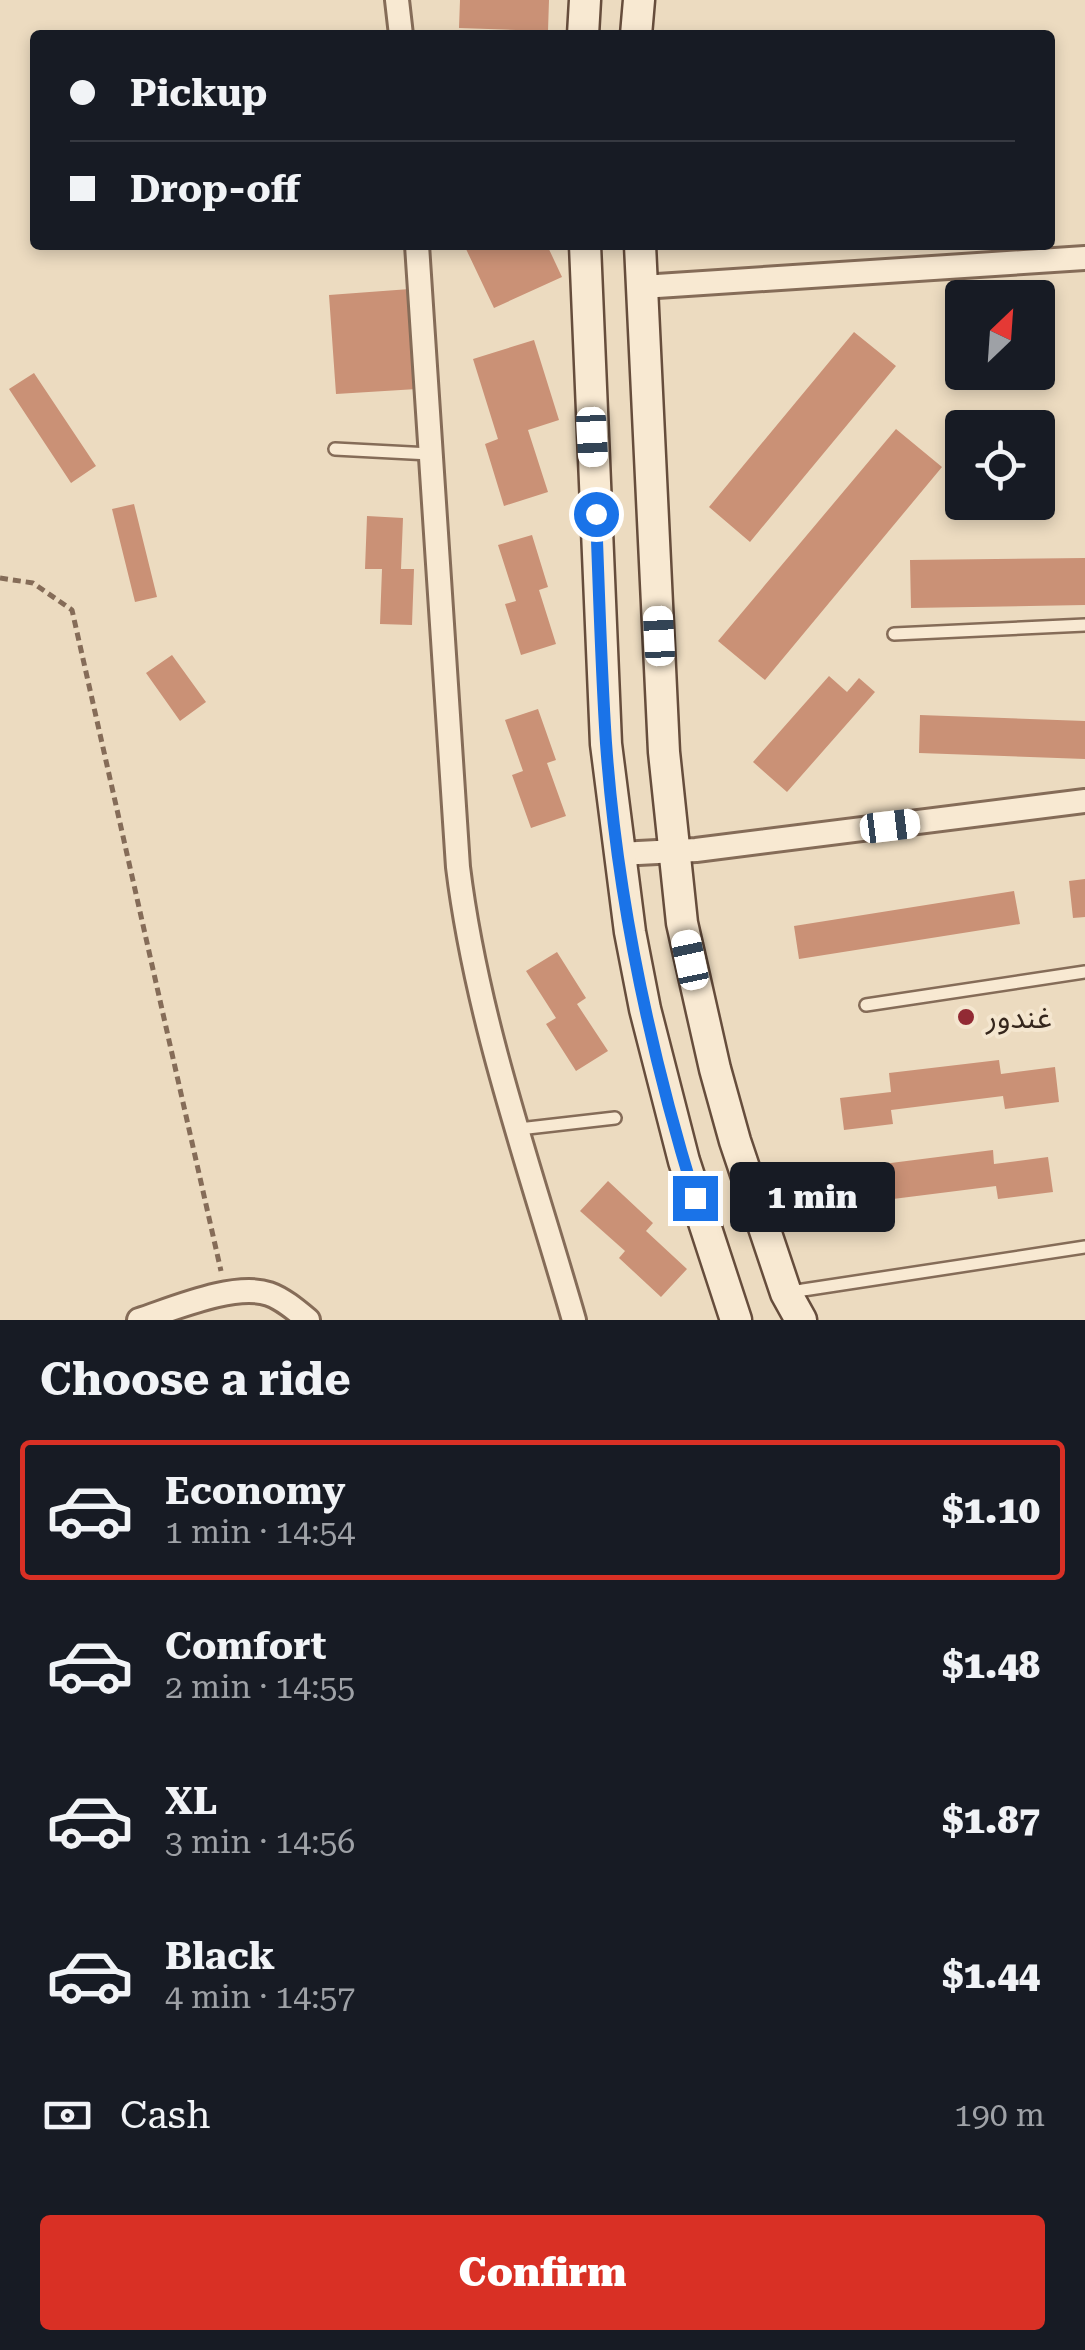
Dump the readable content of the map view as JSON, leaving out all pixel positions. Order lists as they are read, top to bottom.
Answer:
{
  "places": ["غندور"],
  "north": "top right",
  "page": {
    "banner": ["Pickup", "Drop-off"],
    "bubble": "1 min",
    "heading": "Choose a ride",
    "list": [
      {
        "name": "Economy",
        "note": "1 min · 14:54",
        "value": "$1.10"
      },
      {
        "name": "Comfort",
        "note": "2 min · 14:55",
        "value": "$1.48"
      },
      {
        "name": "XL",
        "note": "3 min · 14:56",
        "value": "$1.87"
      },
      {
        "name": "Black",
        "note": "4 min · 14:57",
        "value": "$1.44"
      }
    ],
    "pay": ["Cash", "190 m"],
    "buttons": "Confirm"
  }
}
